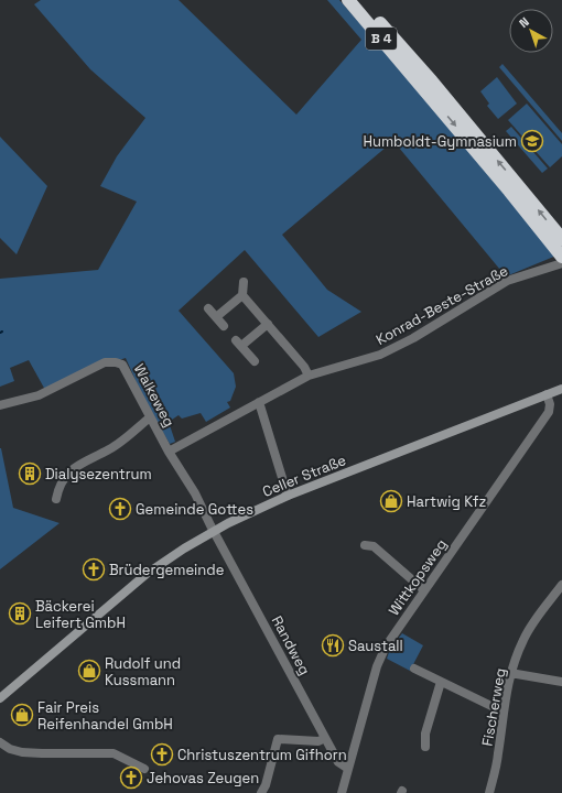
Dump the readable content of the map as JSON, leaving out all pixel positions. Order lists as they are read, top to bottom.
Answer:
{
  "streets": {
    "highway": ["B 4"],
    "street": [
      "Konrad-Beste-Straße",
      "Walkeweg",
      "Celler Straße",
      "Wittkopsweg",
      "Randweg",
      "Fischerweg"
    ]
  },
  "crossings": [
    ["Konrad-Beste-Straße", "Walkeweg"],
    ["Walkeweg", "Celler Straße"],
    ["Walkeweg", "Randweg"],
    ["Celler Straße", "Wittkopsweg"],
    ["Celler Straße", "Randweg"],
    ["Wittkopsweg", "Randweg"]
  ],
  "places": {
    "school or university": ["Humboldt-Gymnasium"],
    "building": ["Dialysezentrum", "Bäckerei Leifert GmbH"],
    "shop": ["Hartwig Kfz", "Rudolf und Kussmann", "Fair Preis Reifenhandel GmbH"],
    "church": [
      "Gemeinde Gottes",
      "Brüdergemeinde",
      "Christuszentrum Gifhorn",
      "Jehovas Zeugen"
    ],
    "restaurant": ["Saustall"]
  },
  "north": "top left"
}
